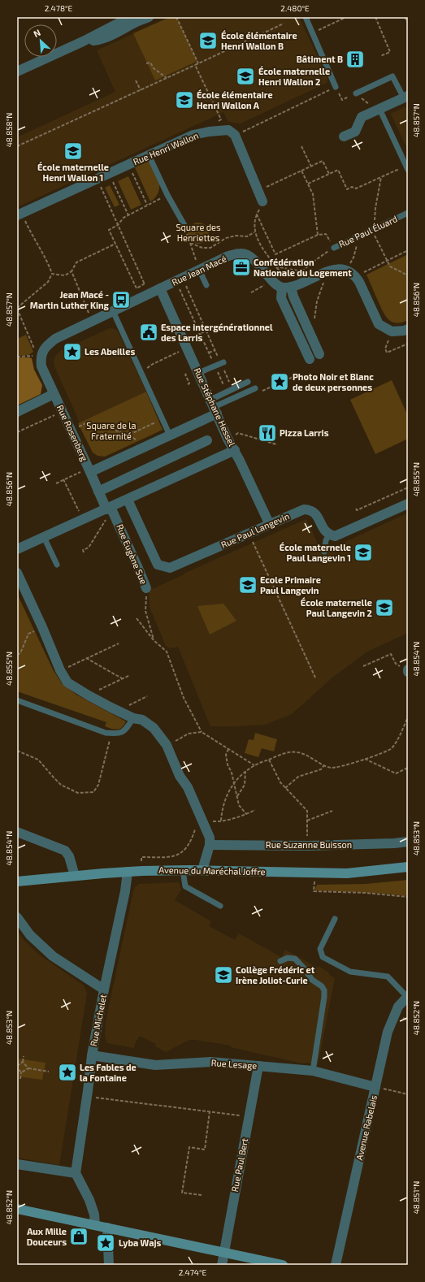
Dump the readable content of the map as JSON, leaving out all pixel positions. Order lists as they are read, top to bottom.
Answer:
{
  "streets": {
    "main road": ["Avenue du Maréchal Joffre"],
    "street": [
      "Rue Henri Wallon",
      "Rue Jean Macé",
      "Rue Stéphane Hessel",
      "Rue Rosenberg",
      "Rue Paul Langevin",
      "Rue Eugène Sue",
      "Rue Suzanne Buisson",
      "Rue Michelet",
      "Rue Lesage",
      "Avenue Rabelais",
      "Rue Paul Bert"
    ],
    "lane": ["Rue Paul Éluard"]
  },
  "crossings": [
    ["Rue Jean Macé", "Rue Stéphane Hessel"],
    ["Rue Stéphane Hessel", "Rue Paul Langevin"],
    ["Rue Rosenberg", "Rue Eugène Sue"],
    ["Avenue du Maréchal Joffre", "Rue Michelet"],
    ["Rue Michelet", "Rue Lesage"],
    ["Rue Lesage", "Avenue Rabelais"],
    ["Rue Lesage", "Rue Paul Bert"]
  ],
  "parks": ["Square des Henriettes", "Square de la Fraternité"],
  "places": {
    "school or university": [
      "École élémentaire Henri Wallon B",
      "École maternelle Henri Wallon 2",
      "École élémentaire Henri Wallon A",
      "École maternelle Henri Wallon 1",
      "École maternelle Paul Langevin 1",
      "Ecole Primaire Paul Langevin",
      "École maternelle Paul Langevin 2",
      "Collège Frédéric et Irène Joliot-Curie"
    ],
    "building": ["Bâtiment B"],
    "office": ["Confédération Nationale du Logement"],
    "bus stop": ["Jean Macé - Martin Luther King"],
    "public building": ["Espace intergénérationnel des Larris"],
    "place": [
      "Les Abeilles",
      "Photo Noir et Blanc de deux personnes",
      "Les Fables de la Fontaine",
      "Lyba Wajs"
    ],
    "restaurant": ["Pizza Larris"],
    "shop": ["Aux Mille Douceurs"]
  },
  "north": "top left",
  "coordinates": [
    "2.478°E",
    "2.480°E",
    "48.857°N",
    "48.858°N",
    "48.856°N",
    "48.855°N",
    "48.854°N",
    "48.853°N",
    "48.852°N",
    "48.851°N",
    "2.474°E"
  ]
}
